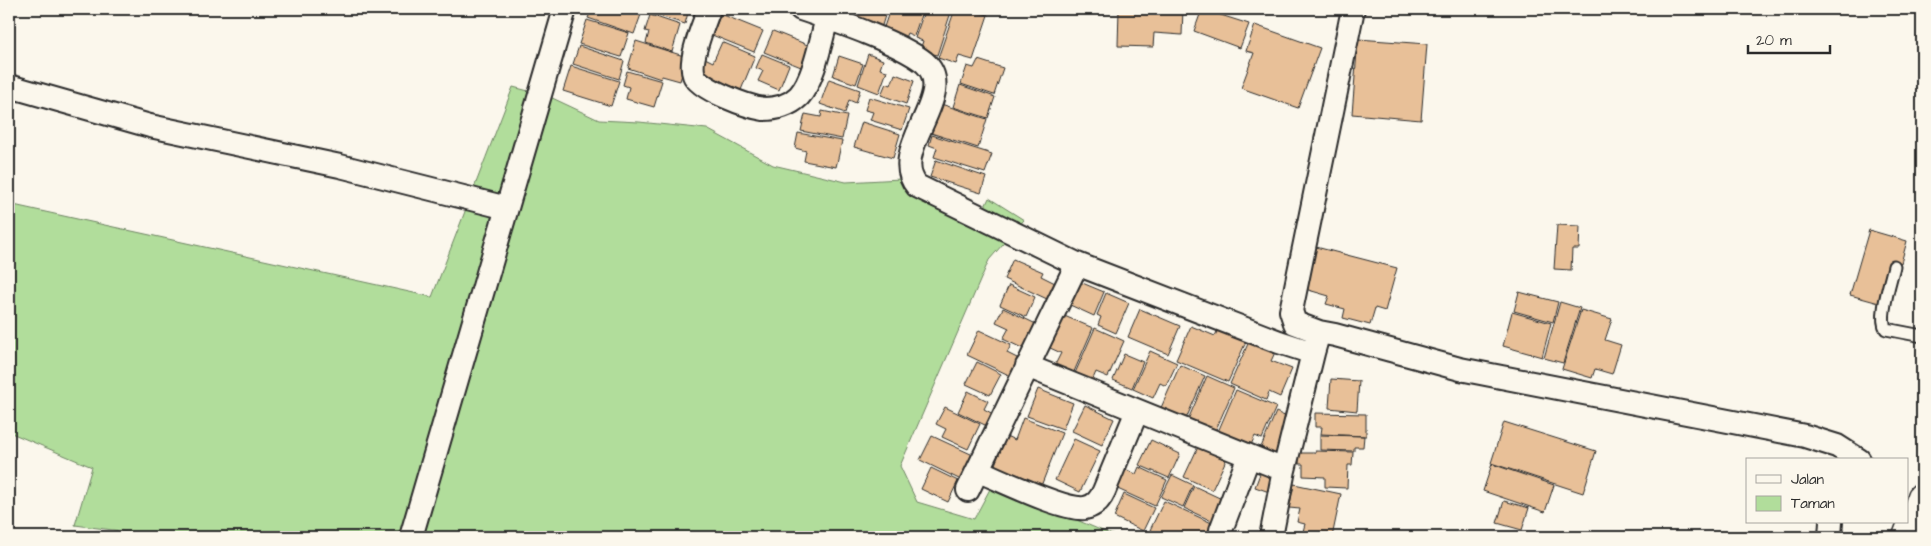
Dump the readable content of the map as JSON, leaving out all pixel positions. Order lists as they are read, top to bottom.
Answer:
{
  "legend": ["Jalan", "Taman"],
  "scale_bar": "20 m"
}
